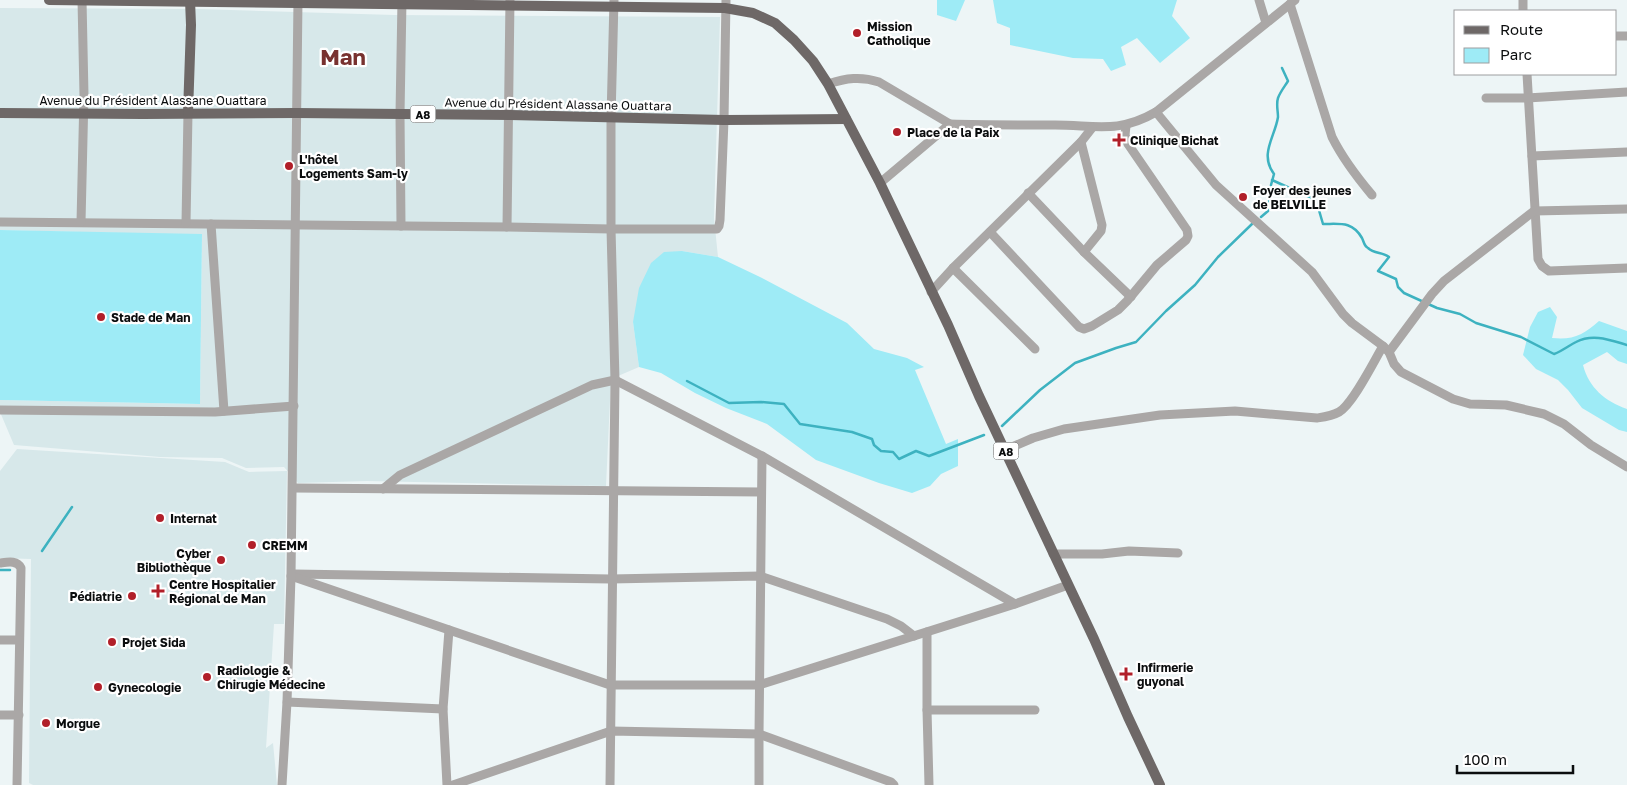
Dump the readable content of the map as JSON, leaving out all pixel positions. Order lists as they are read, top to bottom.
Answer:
{
  "streets": {
    "main road": ["Avenue du Président Alassane Ouattara", "A8"]
  },
  "crossings": [
    ["Avenue du Président Alassane Ouattara", "A8"]
  ],
  "districts": ["Man"],
  "places": {
    "other": [
      "Mission Catholique",
      "Place de la Paix",
      "L'hôtel Logements Sam-ly",
      "Foyer des jeunes de BELVILLE",
      "Stade de Man",
      "Internat",
      "CREMM",
      "Cyber Bibliothèque",
      "Pédiatrie",
      "Projet Sida",
      "Radiologie & Chirugie Médecine",
      "Gynecologie",
      "Morgue"
    ],
    "health": ["Clinique Bichat", "Centre Hospitalier Régional de Man", "Infirmerie guyonal"]
  },
  "legend": ["Route", "Parc"],
  "scale_bar": "100 m"
}
